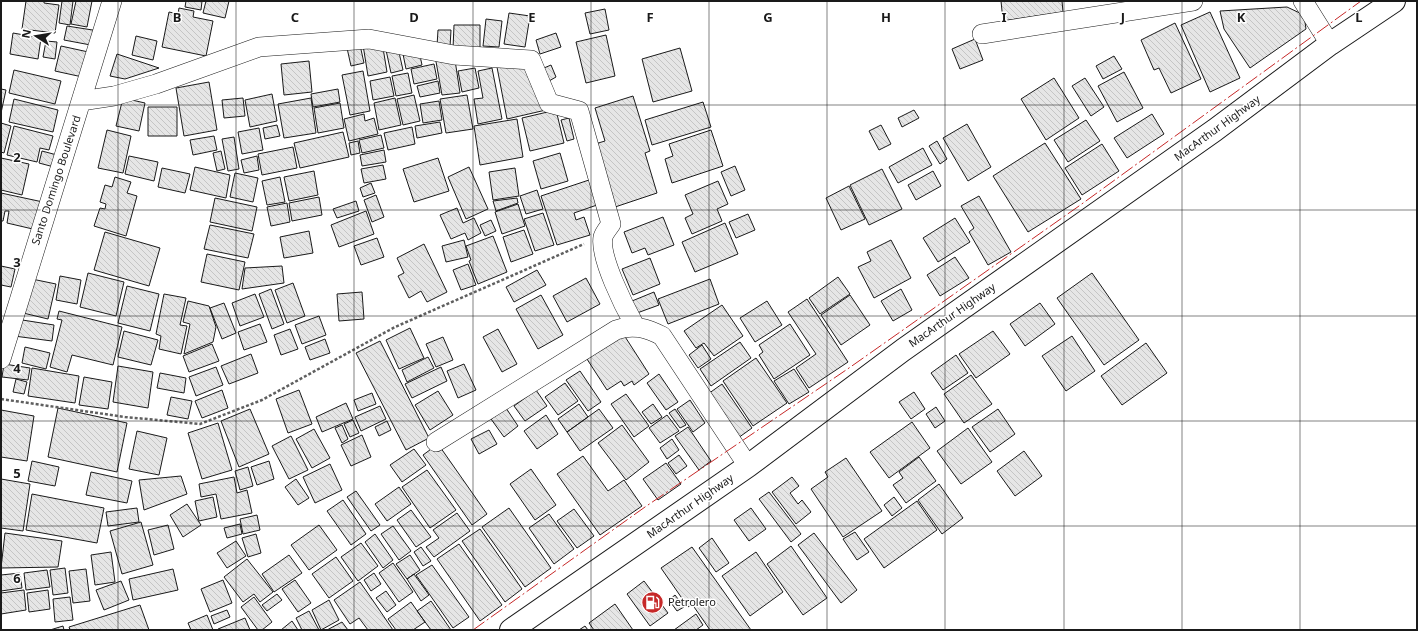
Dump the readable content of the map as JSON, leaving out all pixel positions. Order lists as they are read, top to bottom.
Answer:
{
  "streets": {
    "highway": ["MacArthur Highway"],
    "street": ["Santo Domingo Boulevard"]
  },
  "places": {
    "fuel station": ["Petrolero"]
  },
  "north": "left",
  "grid": {
    "columns": [
      "B",
      "C",
      "D",
      "E",
      "F",
      "G",
      "H",
      "I",
      "J",
      "K",
      "L"
    ],
    "rows": [
      "2",
      "3",
      "4",
      "5",
      "6"
    ]
  }
}
